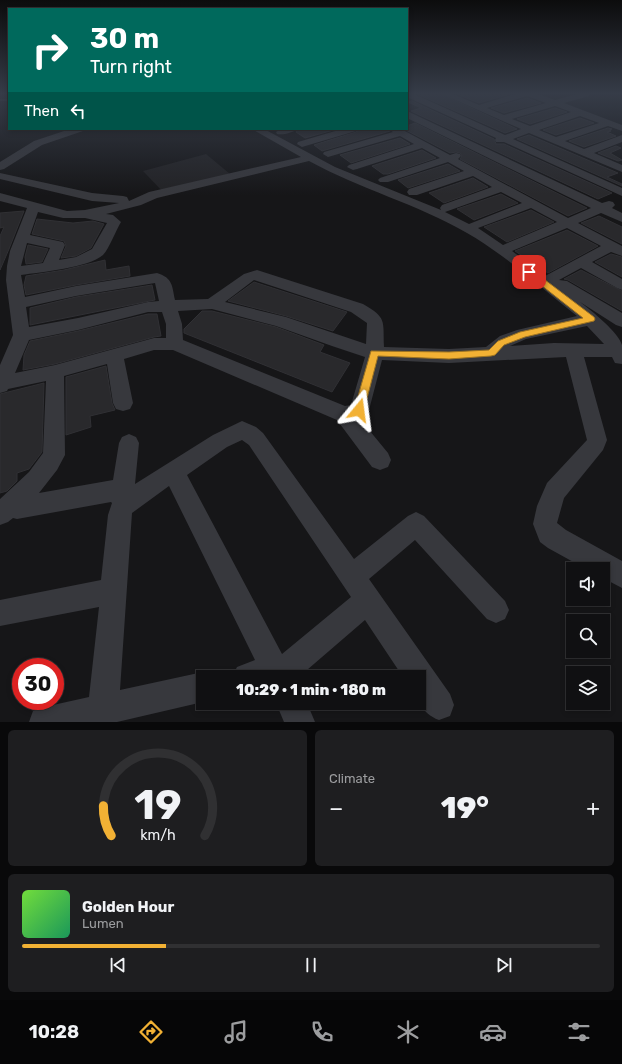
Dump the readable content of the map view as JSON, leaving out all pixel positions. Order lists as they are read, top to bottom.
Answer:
{
  "page": {
    "turn": ["30 m", "Turn right"],
    "then": "Then",
    "limit": "30",
    "trip": "10:29 · 1 min · 180 m",
    "tile": "Climate",
    "heat": ["−", "19°", "+"],
    "song": ["Golden Hour", "Lumen"],
    "tabs": "10:28",
    "gauge": ["19", "km/h"]
  }
}
